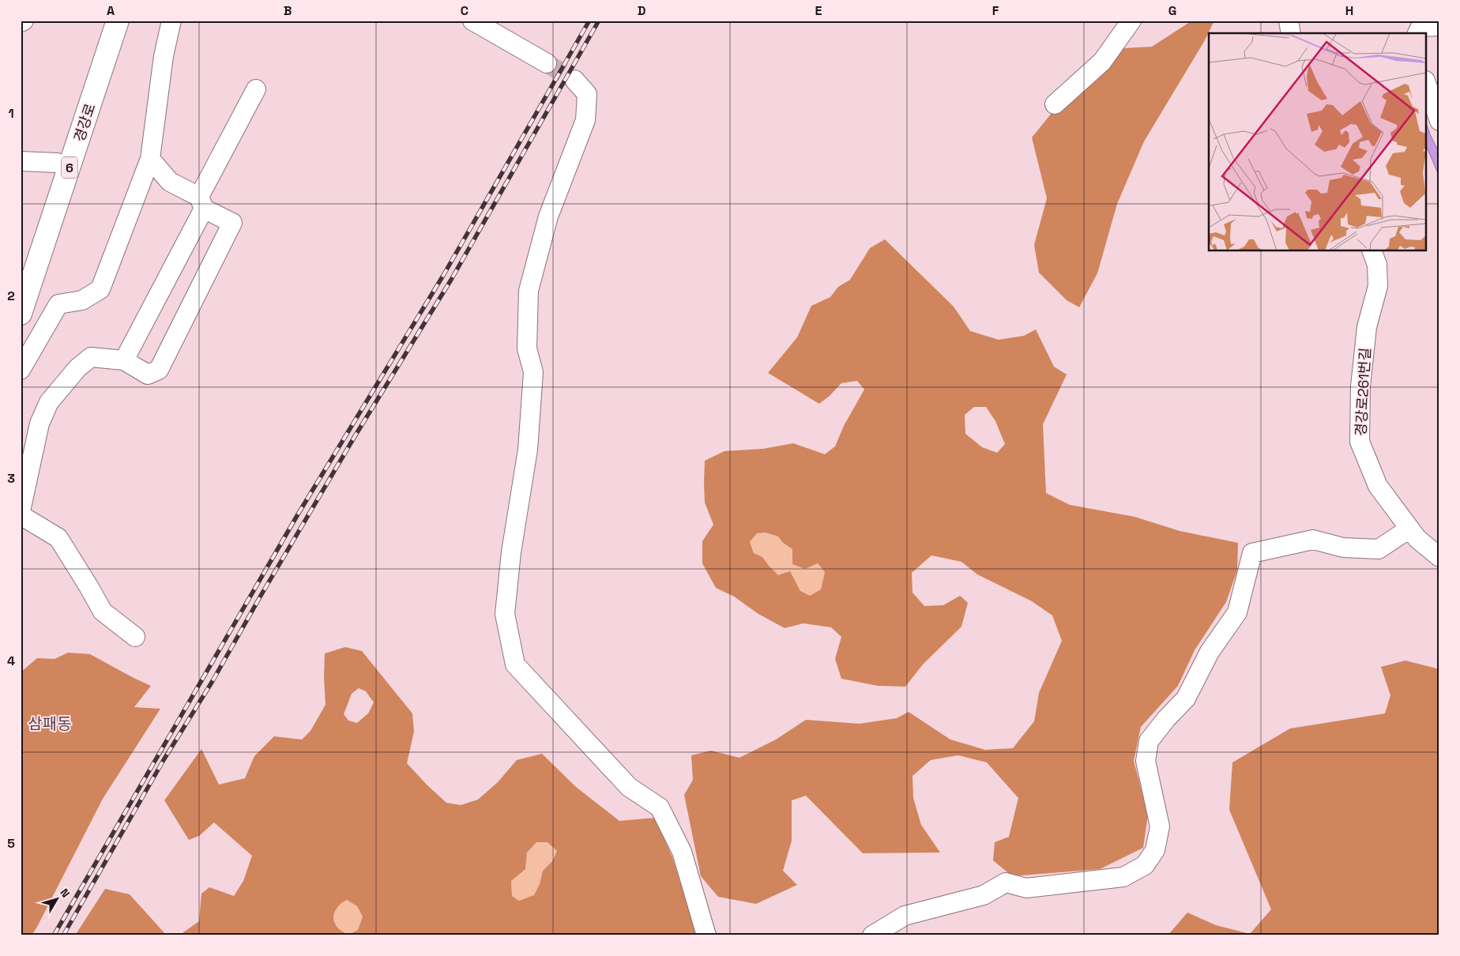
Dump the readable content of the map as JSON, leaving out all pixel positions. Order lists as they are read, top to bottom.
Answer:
{
  "streets": {
    "main road": ["경강로", "6"],
    "street": ["경강로261번길"]
  },
  "districts": ["삼패동"],
  "north": "top right",
  "grid": {
    "columns": [
      "A",
      "B",
      "C",
      "D",
      "E",
      "F",
      "G",
      "H"
    ],
    "rows": [
      "1",
      "2",
      "3",
      "4",
      "5"
    ]
  }
}
